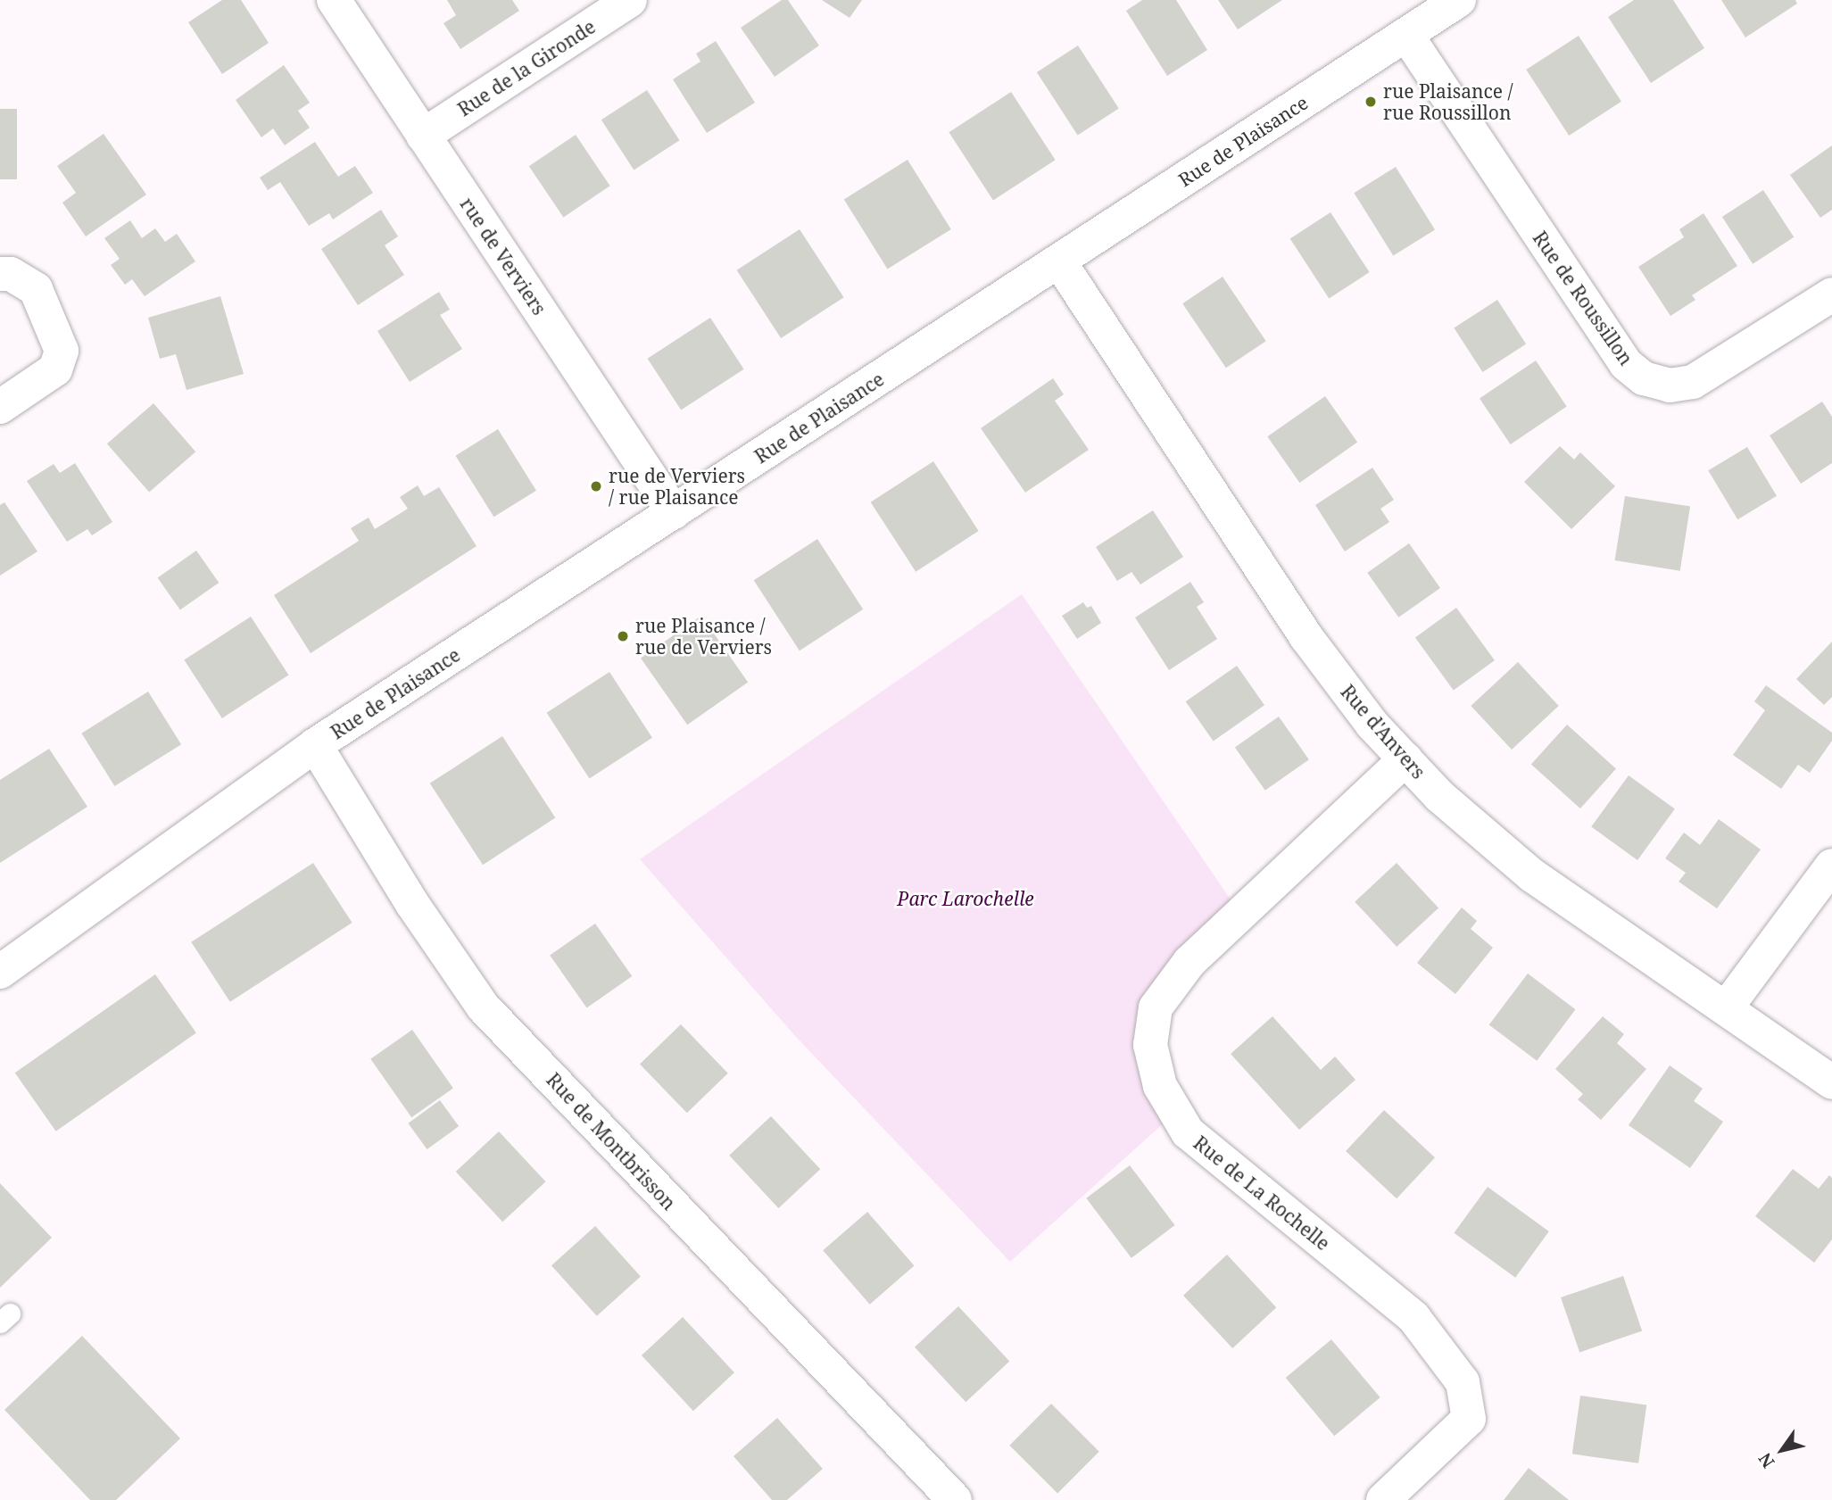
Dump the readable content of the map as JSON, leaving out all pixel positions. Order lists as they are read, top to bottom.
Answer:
{
  "streets": {
    "street": [
      "Rue de la Gironde",
      "Rue de Plaisance",
      "rue de Verviers",
      "Rue de Roussillon",
      "Rue d'Anvers",
      "Rue de Montbrisson",
      "Rue de La Rochelle"
    ]
  },
  "crossings": [
    ["Rue de la Gironde", "rue de Verviers"],
    ["Rue de Plaisance", "rue de Verviers"],
    ["Rue de Plaisance", "Rue de Roussillon"],
    ["Rue de Plaisance", "Rue d'Anvers"],
    ["Rue de Plaisance", "Rue de Montbrisson"],
    ["Rue d'Anvers", "Rue de La Rochelle"]
  ],
  "parks": ["Parc Larochelle"],
  "places": ["rue Plaisance / rue Roussillon", "rue de Verviers / rue Plaisance", "rue Plaisance / rue de Verviers"],
  "north": "bottom left"
}
